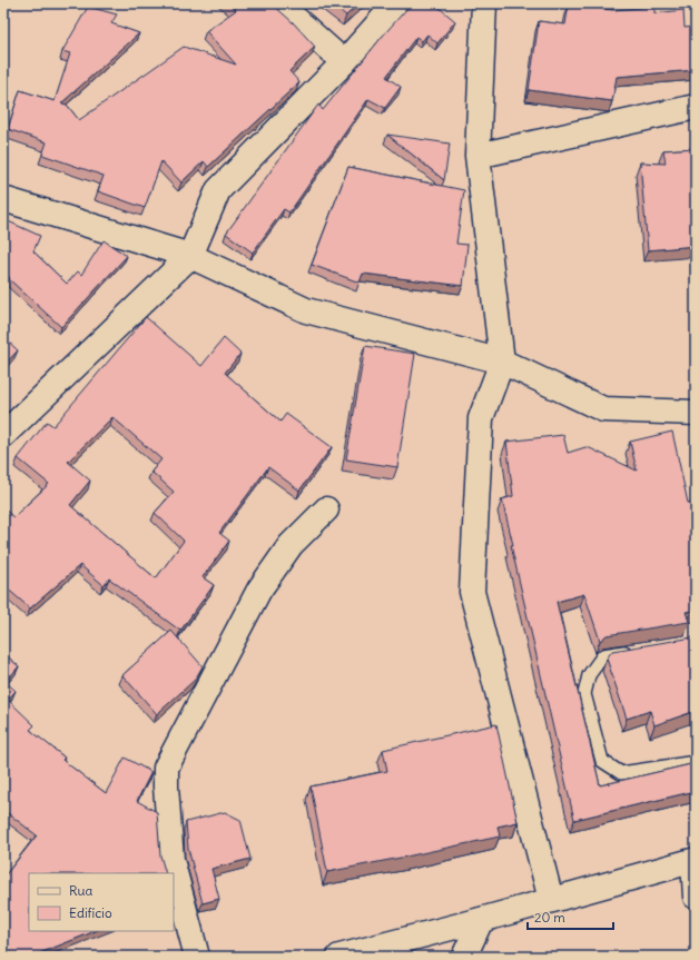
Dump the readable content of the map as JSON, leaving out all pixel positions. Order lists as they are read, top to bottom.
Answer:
{
  "legend": ["Rua", "Edifício"],
  "scale_bar": "20 m"
}
